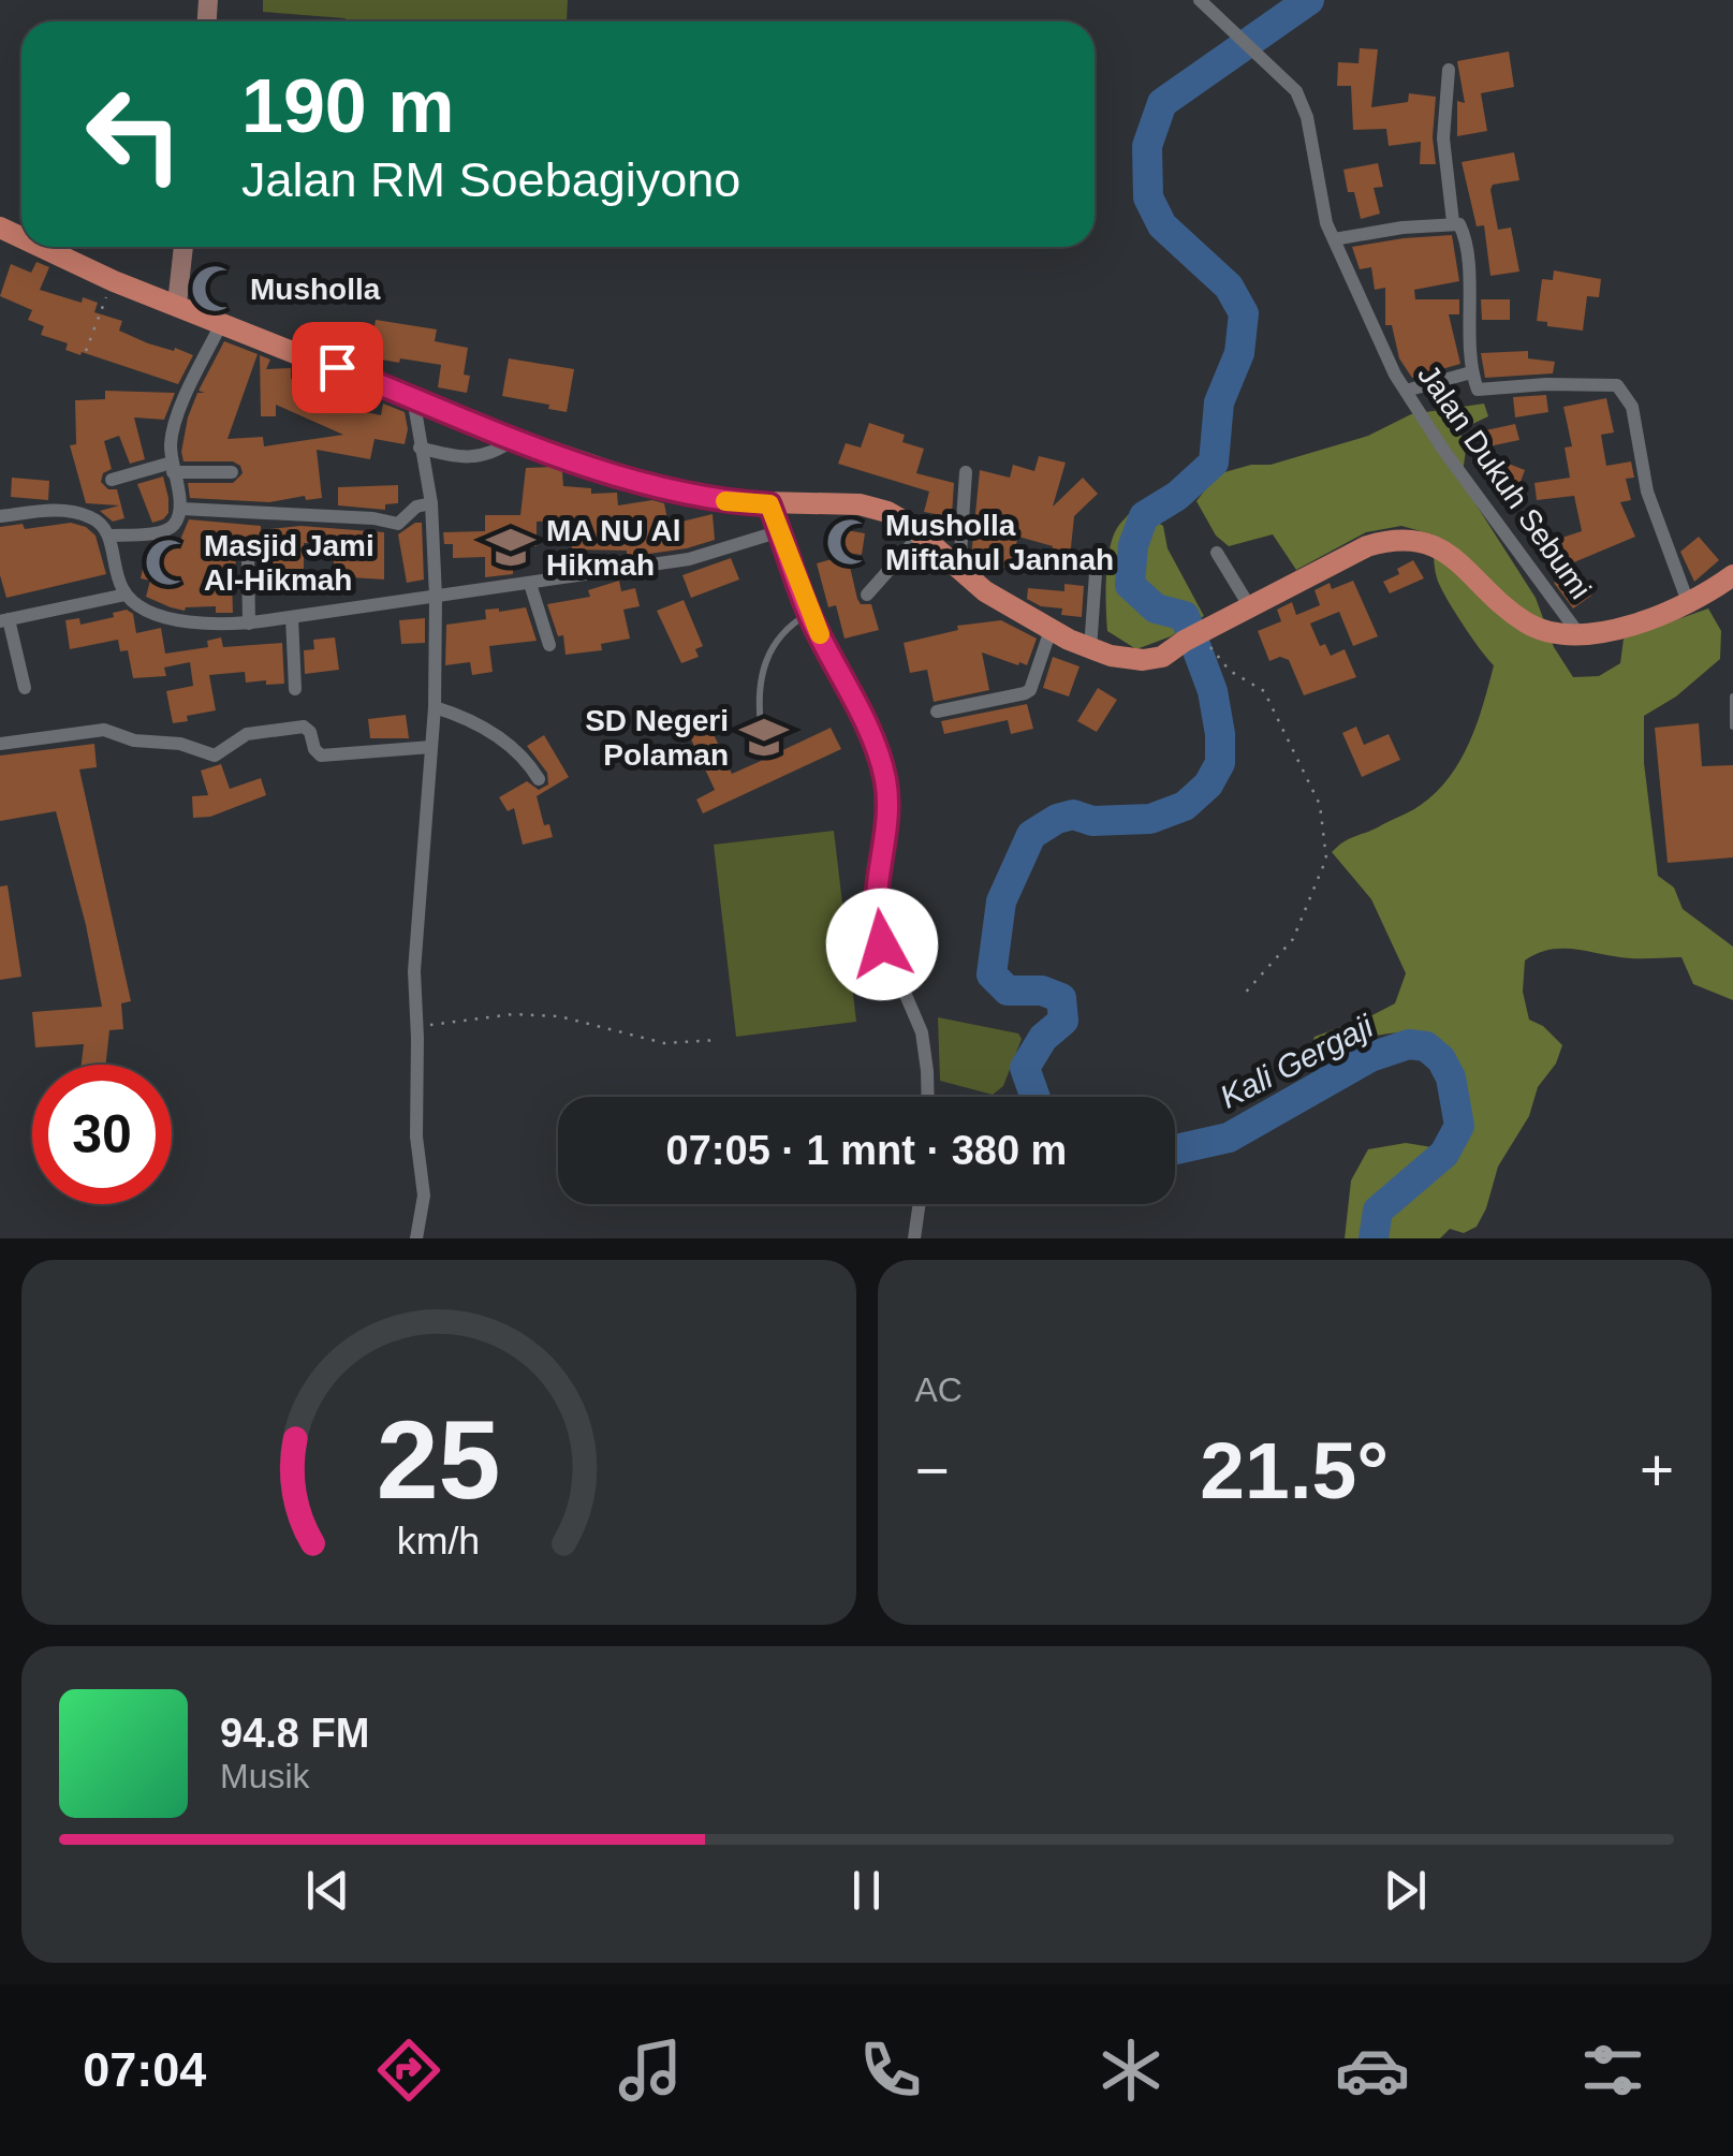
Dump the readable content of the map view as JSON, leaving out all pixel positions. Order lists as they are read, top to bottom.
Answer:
{
  "streets": {
    "street": ["Jalan Dukuh Sebumi"]
  },
  "water": ["Kali Gergaji"],
  "places": {
    "mosque": ["Musholla", "Musholla Miftahul Jannah", "Masjid Jami Al-Hikmah"],
    "school or university": ["MA NU Al Hikmah", "SD Negeri Polaman"]
  },
  "page": {
    "turn": ["190 m", "Jalan RM Soebagiyono"],
    "limit": "30",
    "trip": "07:05 · 1 mnt · 380 m",
    "tile": "AC",
    "heat": ["−", "21.5°", "+"],
    "song": ["94.8 FM", "Musik"],
    "tabs": "07:04",
    "gauge": ["25", "km/h"]
  }
}
